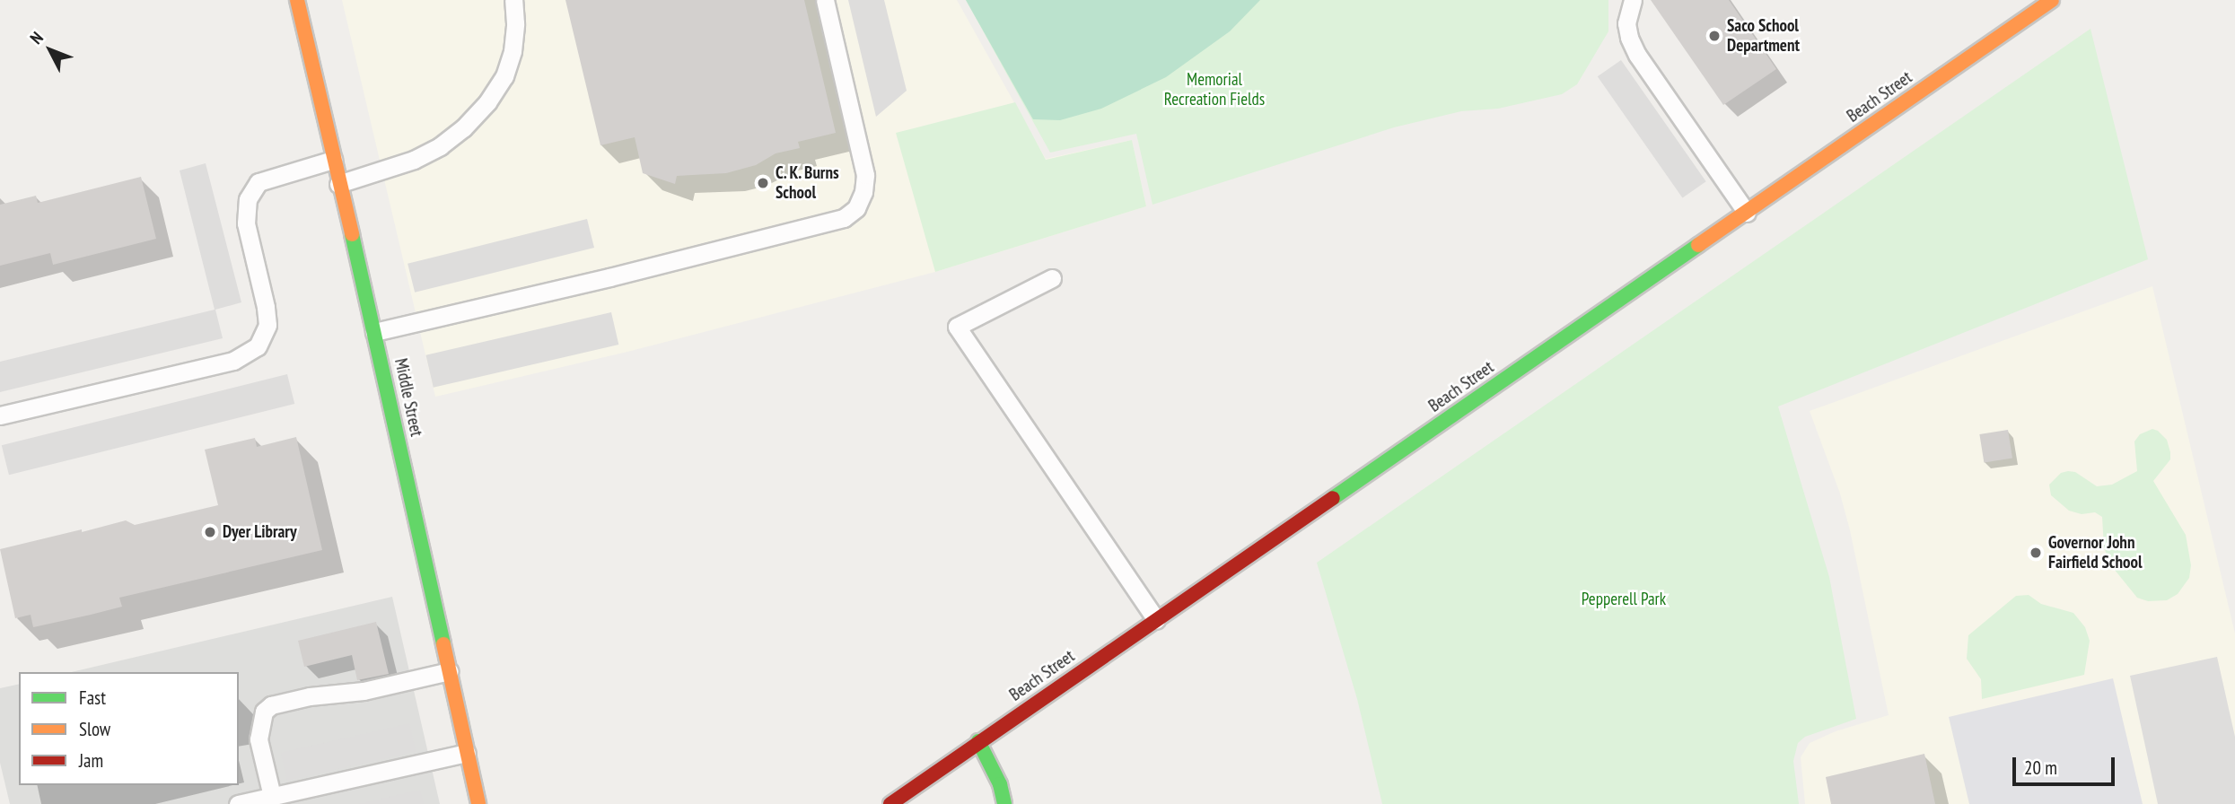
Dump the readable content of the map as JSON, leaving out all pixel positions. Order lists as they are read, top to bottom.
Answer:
{
  "streets": {
    "main road": ["Beach Street", "Middle Street"]
  },
  "parks": ["Memorial Recreation Fields", "Pepperell Park"],
  "places": [
    "Saco School Department",
    "C. K. Burns School",
    "Dyer Library",
    "Governor John Fairfield School"
  ],
  "legend": ["Fast", "Slow", "Jam"],
  "scale_bar": "20 m",
  "north": "top left"
}
